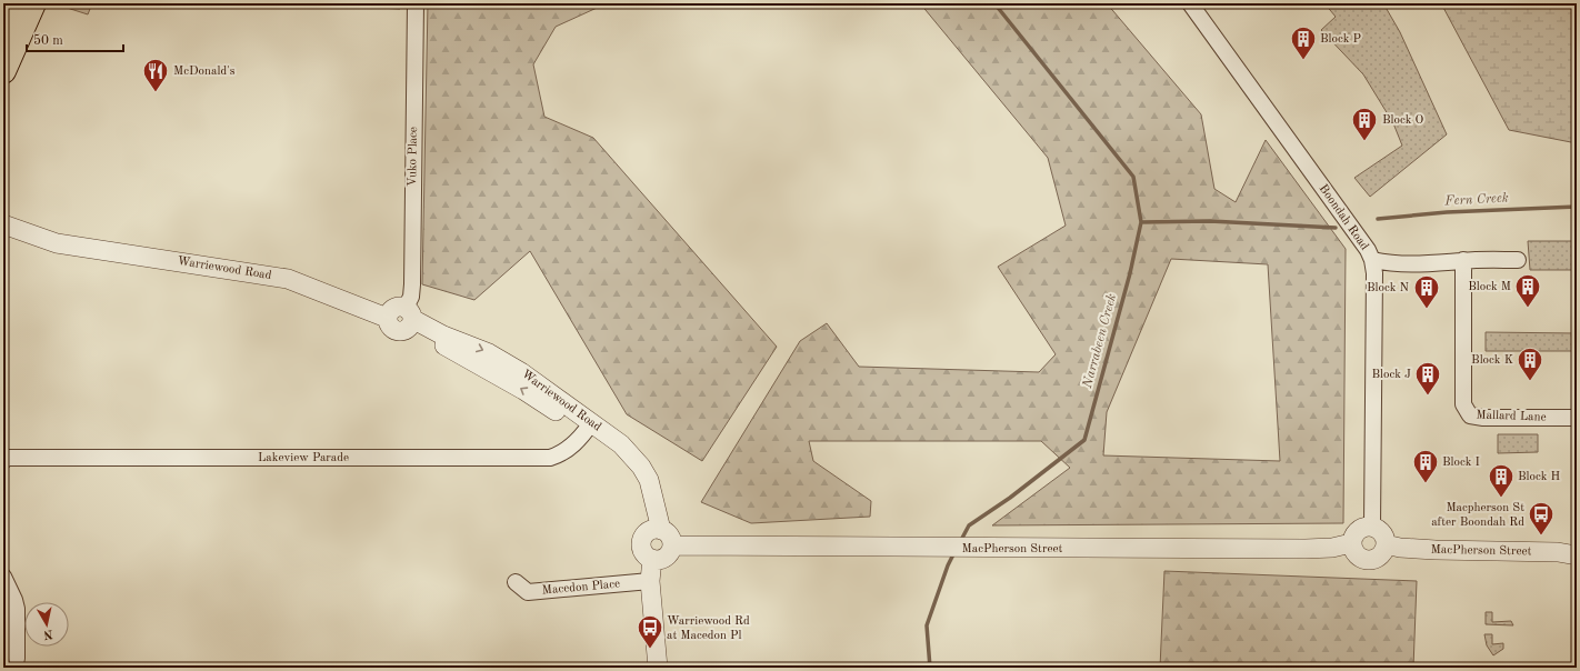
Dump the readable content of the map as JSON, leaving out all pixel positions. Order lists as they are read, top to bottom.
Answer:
{
  "streets": {
    "street": [
      "Vuko Place",
      "Boondah Road",
      "Warriewood Road",
      "Mallard Lane",
      "Lakeview Parade",
      "MacPherson Street",
      "Macedon Place"
    ]
  },
  "crossings": [
    ["Vuko Place", "Warriewood Road"],
    ["Boondah Road", "MacPherson Street"],
    ["Warriewood Road", "Lakeview Parade"],
    ["Warriewood Road", "MacPherson Street"]
  ],
  "water": ["Fern Creek", "Narrabeen Creek"],
  "places": {
    "building": [
      "Block P",
      "Block O",
      "Block M",
      "Block N",
      "Block K",
      "Block J",
      "Block I",
      "Block H"
    ],
    "restaurant": ["McDonald's"],
    "bus stop": ["Macpherson St after Boondah Rd", "Warriewood Rd at Macedon Pl"]
  },
  "scale_bar": "50 m",
  "north": "bottom"
}
